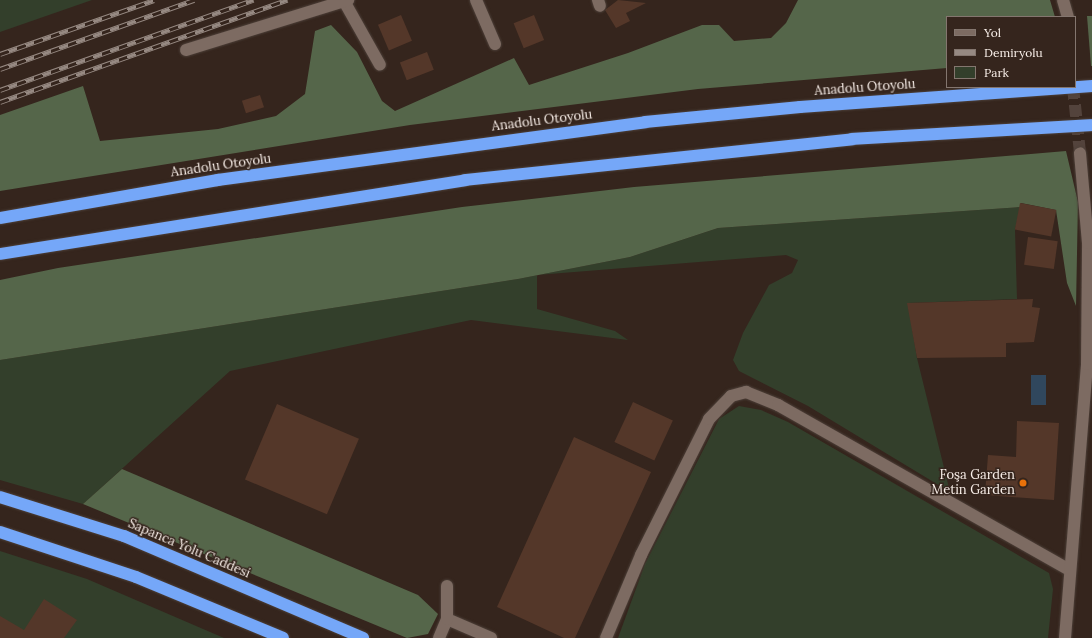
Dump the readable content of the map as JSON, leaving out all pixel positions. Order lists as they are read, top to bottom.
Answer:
{
  "streets": {
    "highway": ["Anadolu Otoyolu", "Sapanca Yolu Caddesi"]
  },
  "places": ["Foşa Garden Metin Garden"],
  "legend": ["Yol", "Demiryolu", "Park"]
}
